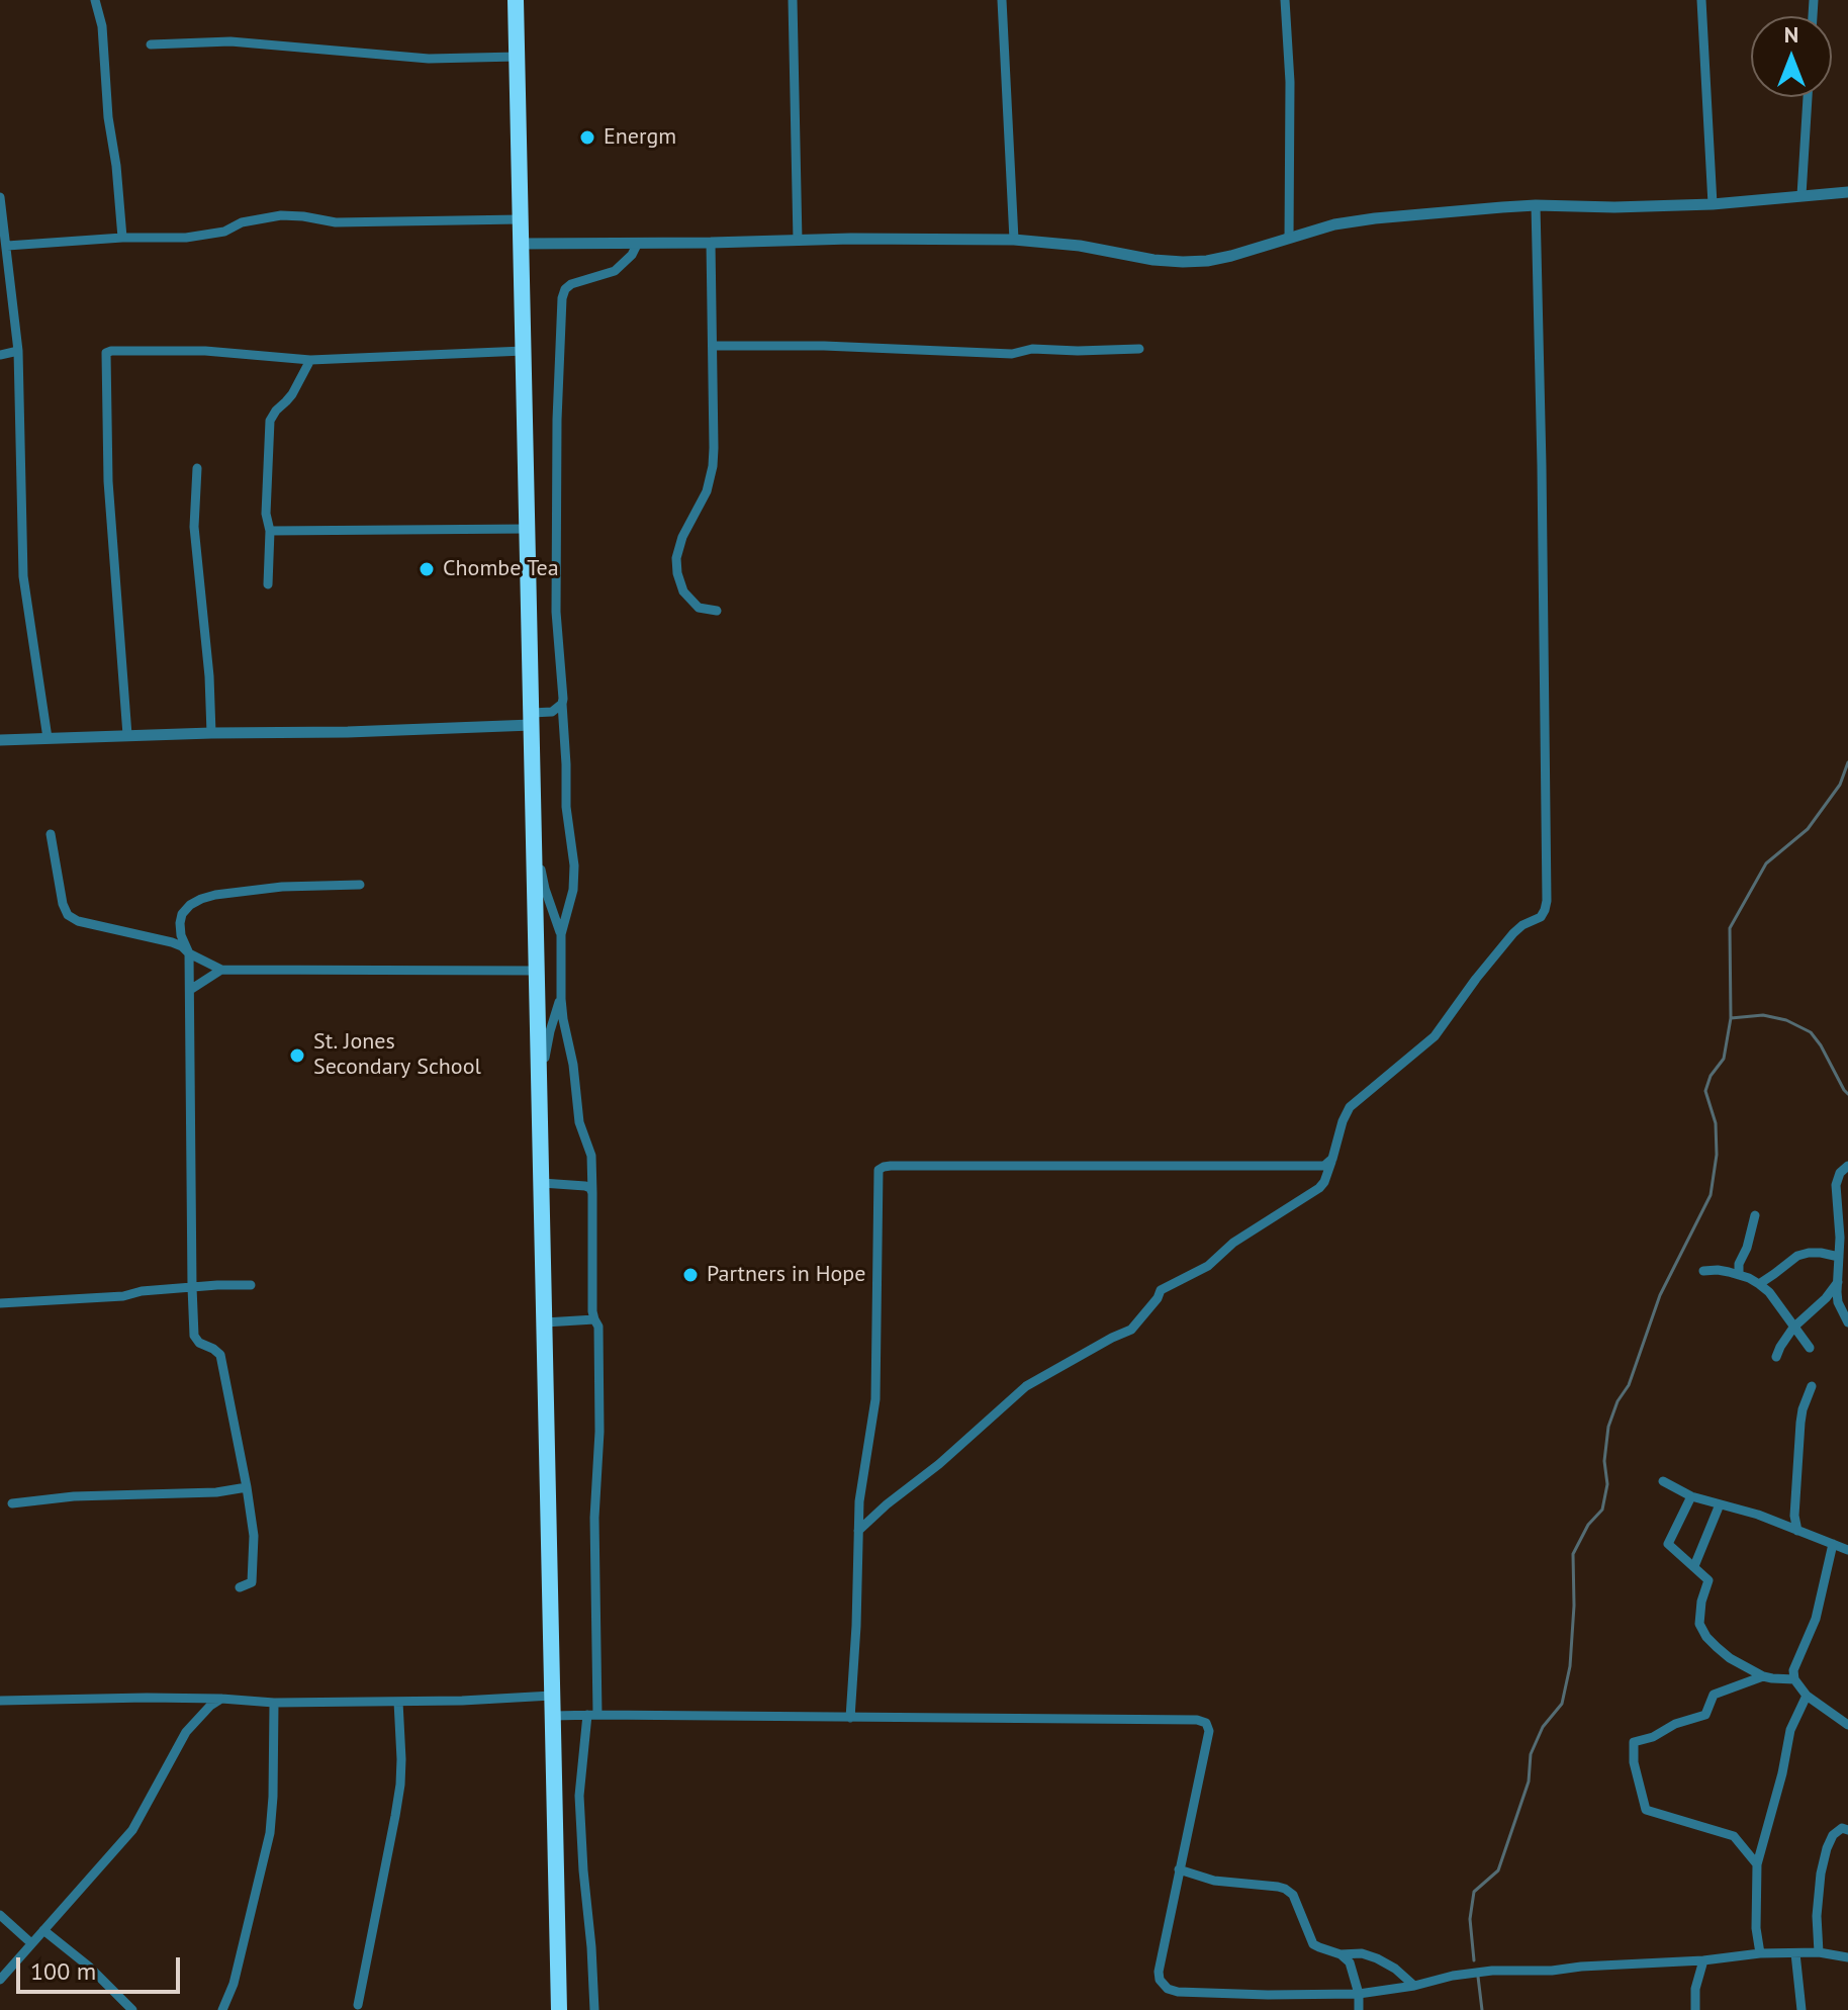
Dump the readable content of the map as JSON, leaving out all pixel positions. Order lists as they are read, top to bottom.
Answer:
{
  "places": [
    "Energm",
    "Chombe Tea",
    "St. Jones Secondary School",
    "Partners in Hope"
  ],
  "scale_bar": "100 m",
  "north": "top"
}
